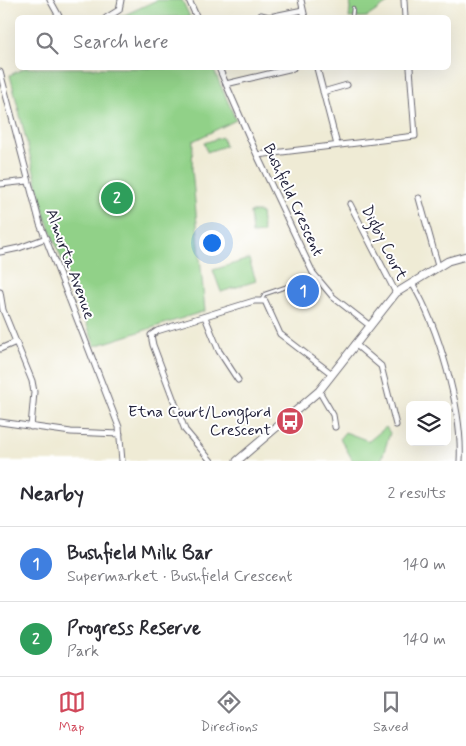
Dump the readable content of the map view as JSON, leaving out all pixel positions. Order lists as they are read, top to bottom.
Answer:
{
  "streets": {
    "street": ["Bushfield Crescent", "Digby Court", "Almurta Avenue"]
  },
  "places": {
    "bus stop": ["Etna Court/Longford Crescent"]
  },
  "page": {
    "search": "Search here",
    "pins": ["2", "1"],
    "heading": ["Nearby", "2 results"],
    "list": [
      {
        "mark": "1",
        "name": "Bushfield Milk Bar",
        "note": "Supermarket · Bushfield Crescent",
        "value": "140 m"
      },
      {
        "mark": "2",
        "name": "Progress Reserve",
        "note": "Park",
        "value": "140 m"
      }
    ],
    "nav": ["Map", "Directions", "Saved"]
  }
}
